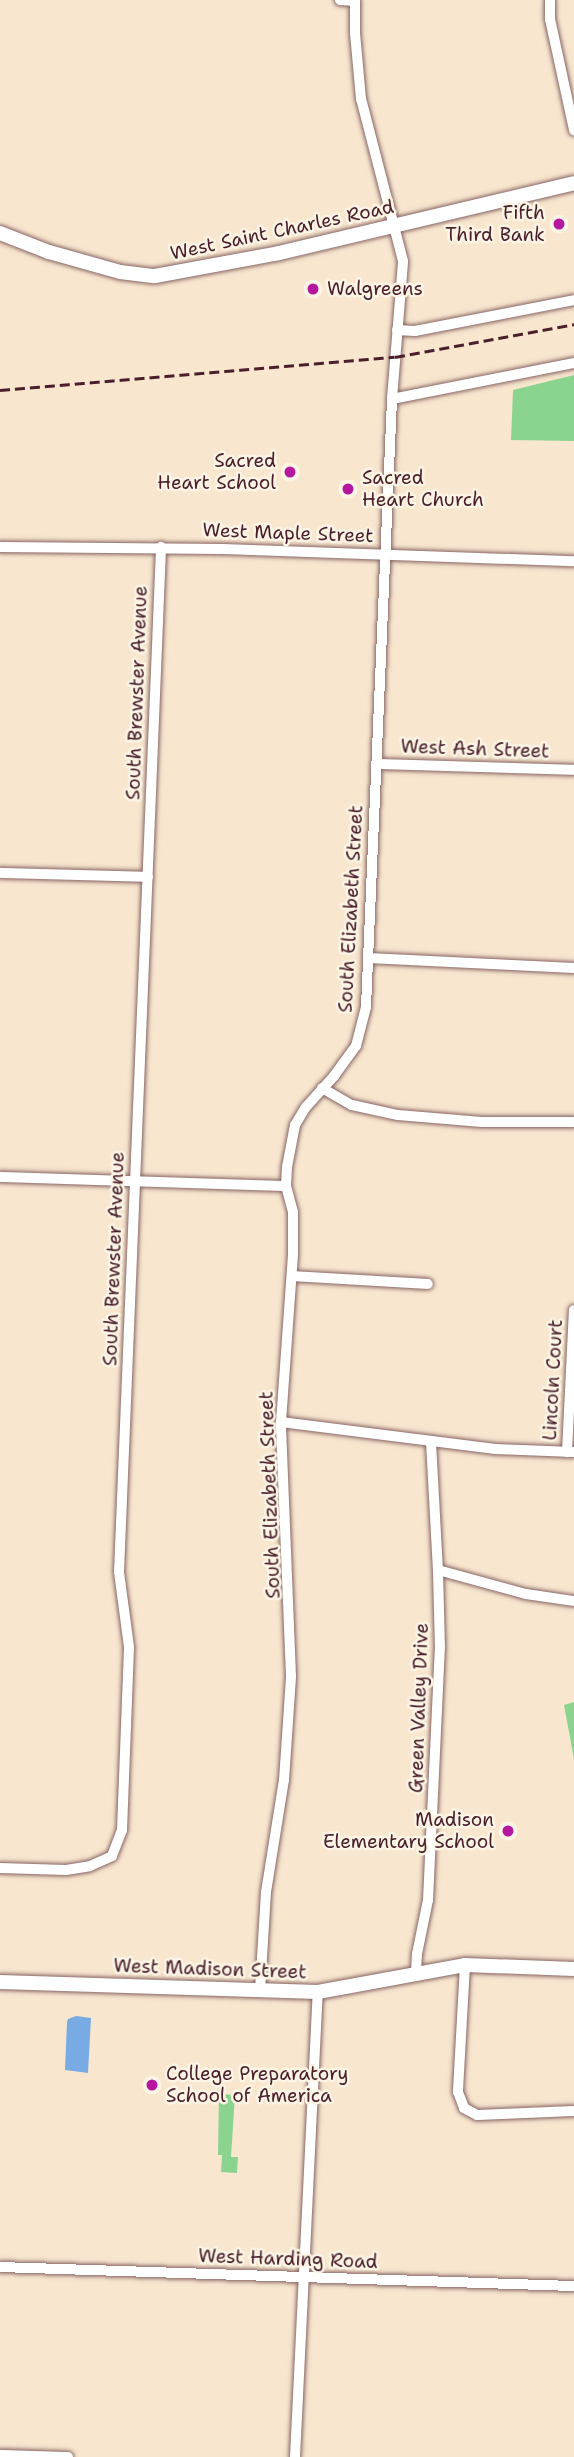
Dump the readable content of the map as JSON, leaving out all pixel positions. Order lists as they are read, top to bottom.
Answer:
{
  "streets": {
    "main road": ["West Saint Charles Road", "West Madison Street"],
    "street": [
      "West Maple Street",
      "South Brewster Avenue",
      "West Ash Street",
      "South Elizabeth Street",
      "Lincoln Court",
      "Green Valley Drive",
      "West Harding Road"
    ]
  },
  "crossings": [
    ["West Saint Charles Road", "South Elizabeth Street"],
    ["West Maple Street", "South Brewster Avenue"],
    ["West Maple Street", "South Elizabeth Street"],
    ["West Ash Street", "South Elizabeth Street"],
    ["South Elizabeth Street", "West Madison Street"],
    ["Green Valley Drive", "West Madison Street"]
  ],
  "places": [
    "Fifth Third Bank",
    "Walgreens",
    "Sacred Heart School",
    "Sacred Heart Church",
    "Madison Elementary School",
    "College Preparatory School of America"
  ]
}
